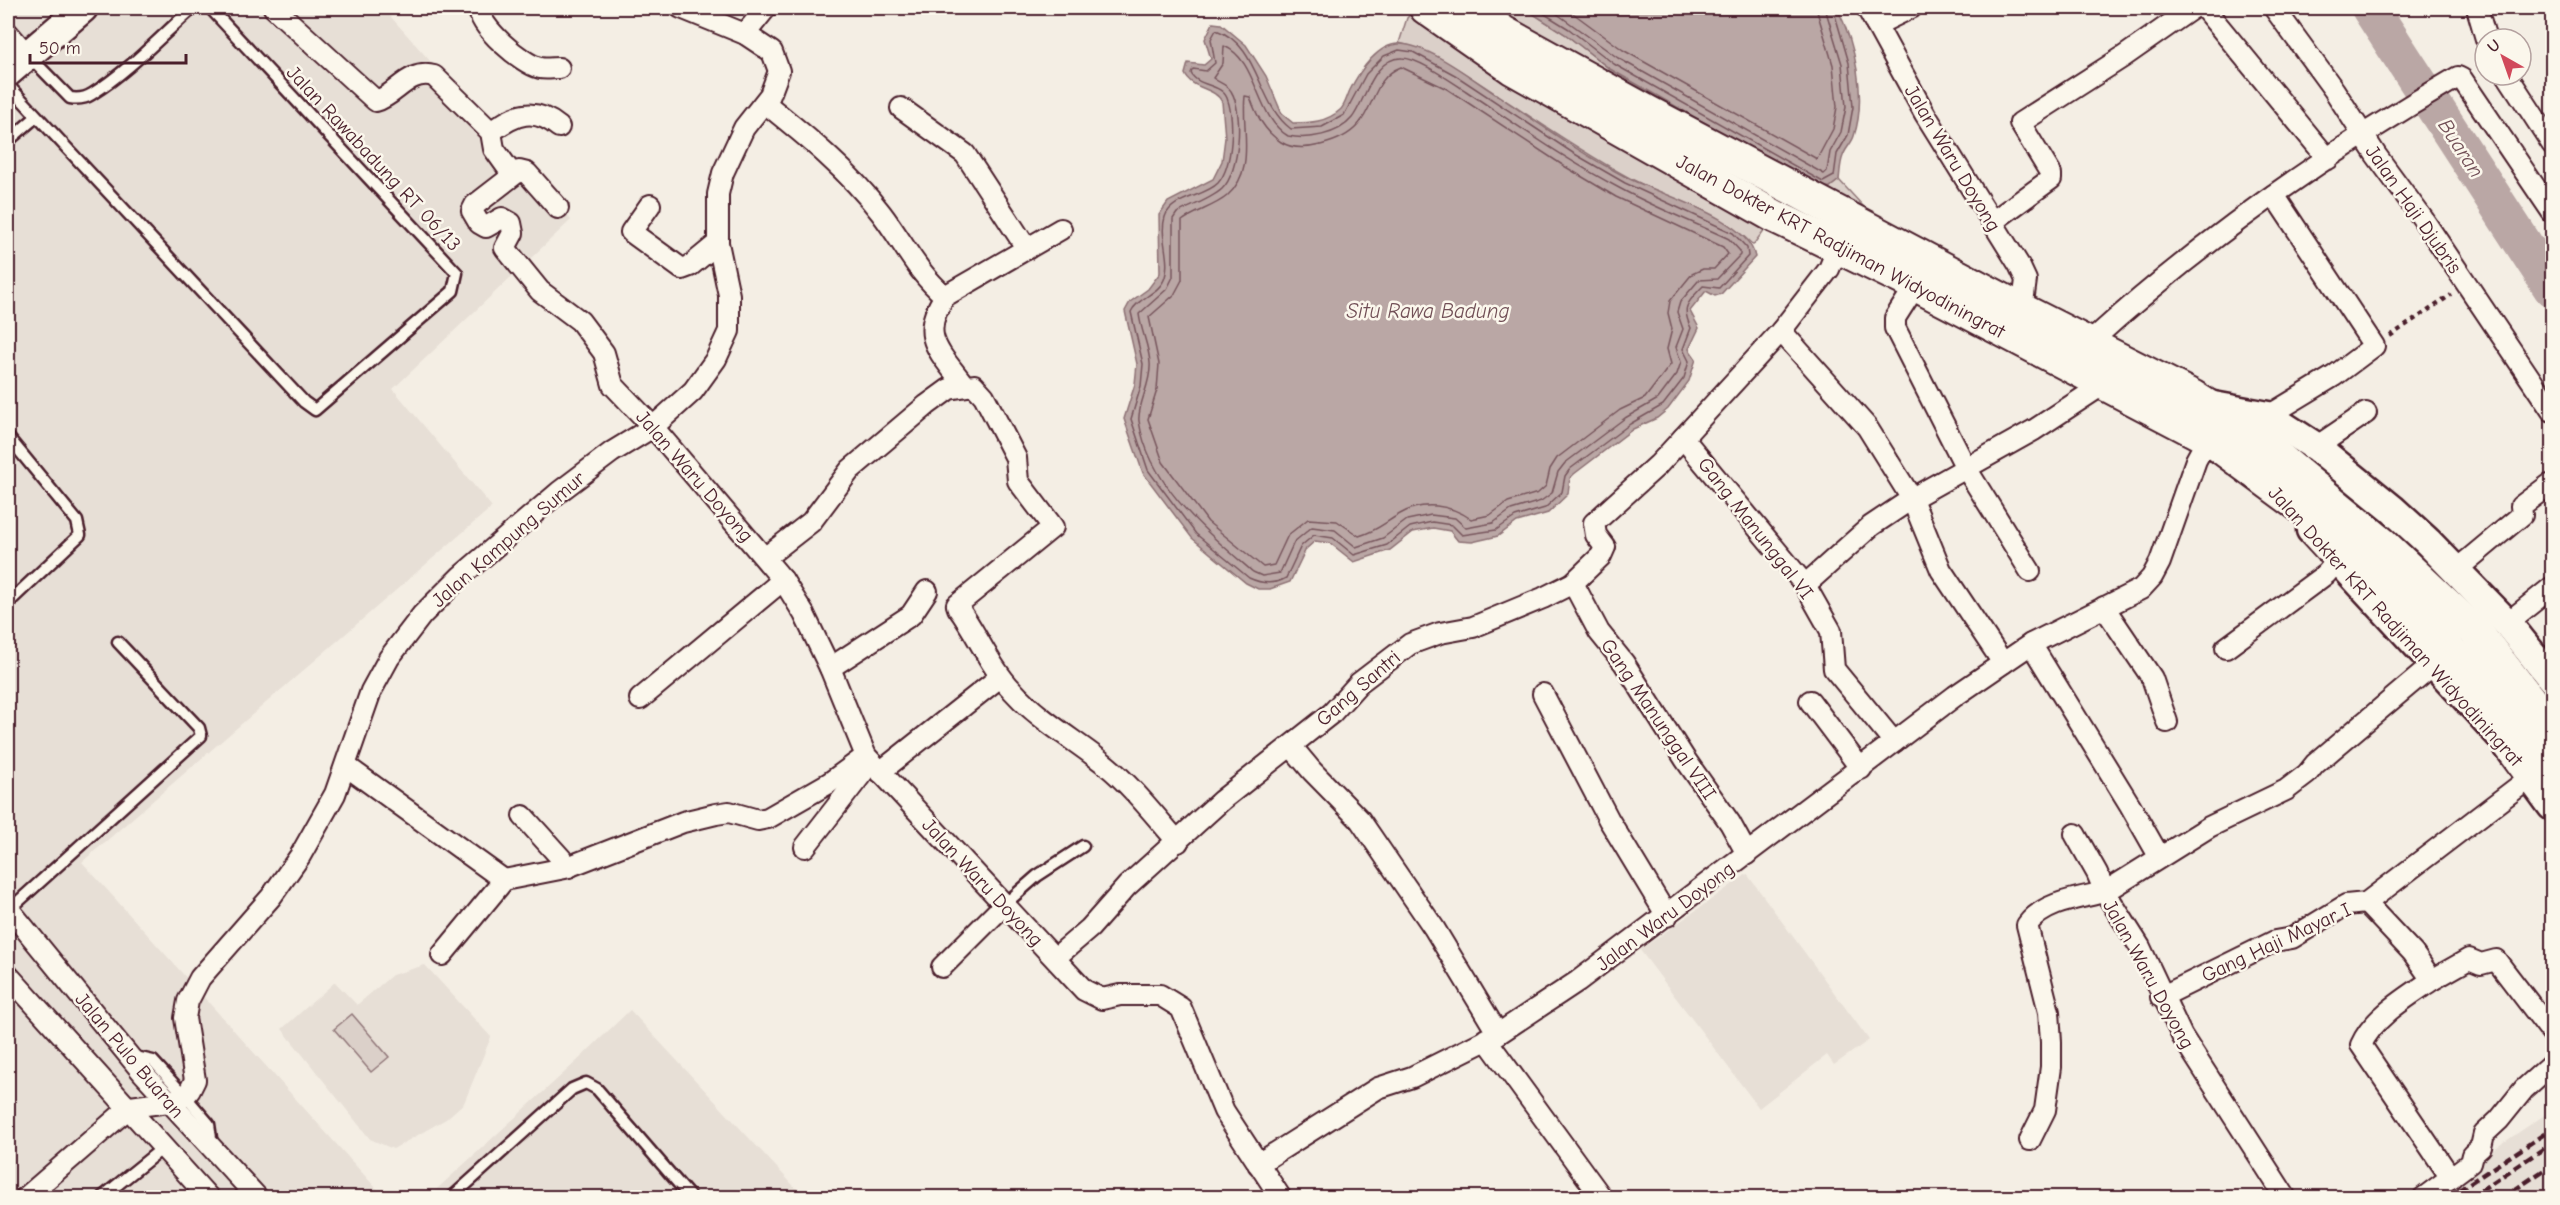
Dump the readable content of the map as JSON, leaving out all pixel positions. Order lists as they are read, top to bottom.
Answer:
{
  "streets": {
    "main road": ["Jalan Dokter KRT Radjiman Widyodiningrat"],
    "street": [
      "Jalan Waru Doyong",
      "Jalan Haji Djubris",
      "Gang Manunggal VI",
      "Jalan Kampung Sumur",
      "Gang Santri",
      "Gang Manunggal VIII",
      "Gang Haji Mayar I",
      "Jalan Pulo Buaran"
    ],
    "lane": ["Jalan Rawabadung RT 06/13"]
  },
  "crossings": [
    ["Jalan Waru Doyong", "Jalan Dokter KRT Radjiman Widyodiningrat"],
    ["Jalan Waru Doyong", "Gang Manunggal VI"],
    ["Jalan Waru Doyong", "Jalan Kampung Sumur"],
    ["Jalan Waru Doyong", "Gang Santri"],
    ["Jalan Waru Doyong", "Gang Manunggal VIII"],
    ["Jalan Waru Doyong", "Gang Haji Mayar I"],
    ["Jalan Dokter KRT Radjiman Widyodiningrat", "Gang Haji Mayar I"],
    ["Gang Manunggal VI", "Gang Santri"],
    ["Jalan Kampung Sumur", "Jalan Pulo Buaran"],
    ["Gang Santri", "Gang Manunggal VIII"]
  ],
  "water": ["Buaran", "Situ Rawa Badung"],
  "scale_bar": "50 m",
  "north": "top left"
}
